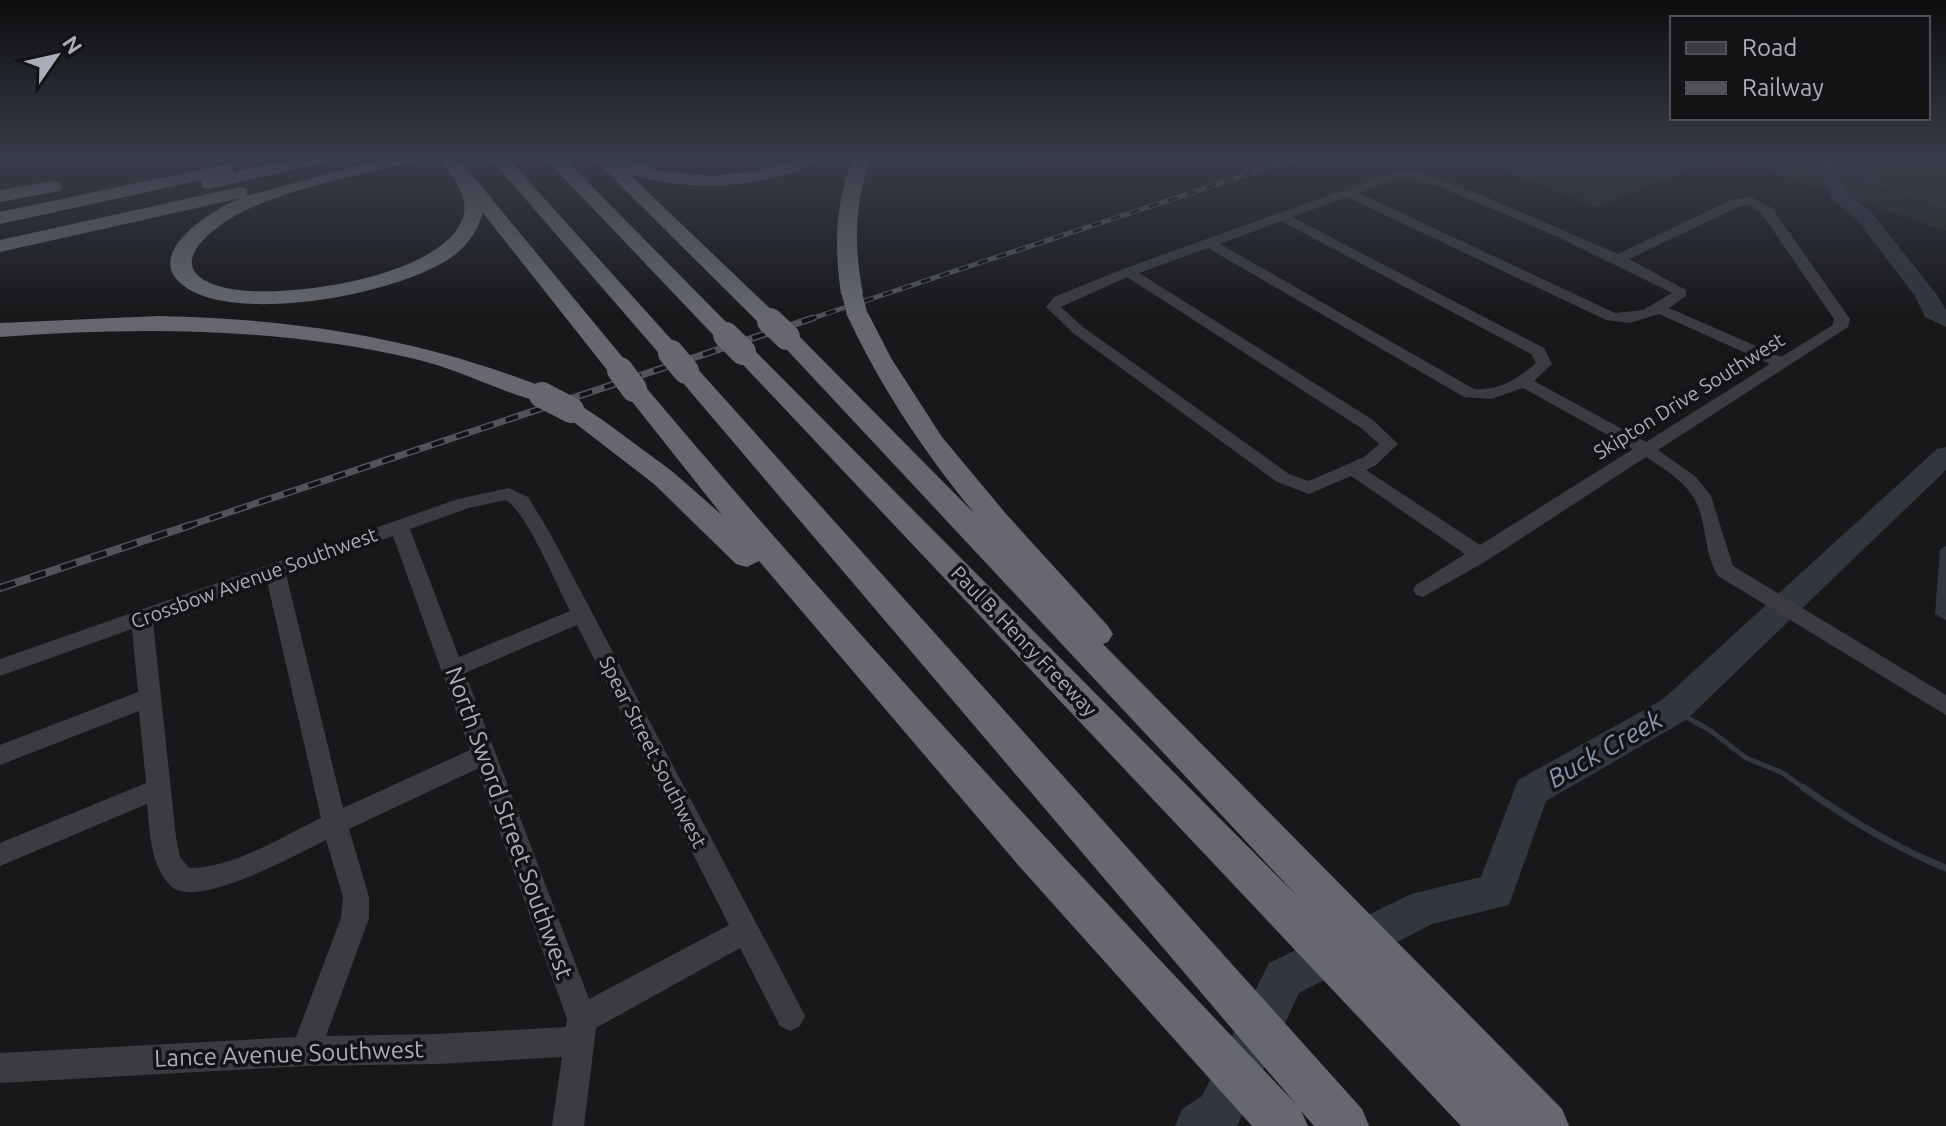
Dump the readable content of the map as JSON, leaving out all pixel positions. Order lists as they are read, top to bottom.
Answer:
{
  "streets": {
    "highway": ["Paul B. Henry Freeway"],
    "street": [
      "Skipton Drive Southwest",
      "Crossbow Avenue Southwest",
      "Spear Street Southwest",
      "North Sword Street Southwest",
      "Lance Avenue Southwest"
    ]
  },
  "crossings": [
    ["Crossbow Avenue Southwest", "Spear Street Southwest"],
    ["Crossbow Avenue Southwest", "North Sword Street Southwest"],
    ["Spear Street Southwest", "Lance Avenue Southwest"],
    ["North Sword Street Southwest", "Lance Avenue Southwest"]
  ],
  "water": ["Buck Creek"],
  "legend": ["Road", "Railway"],
  "north": "top right"
}
